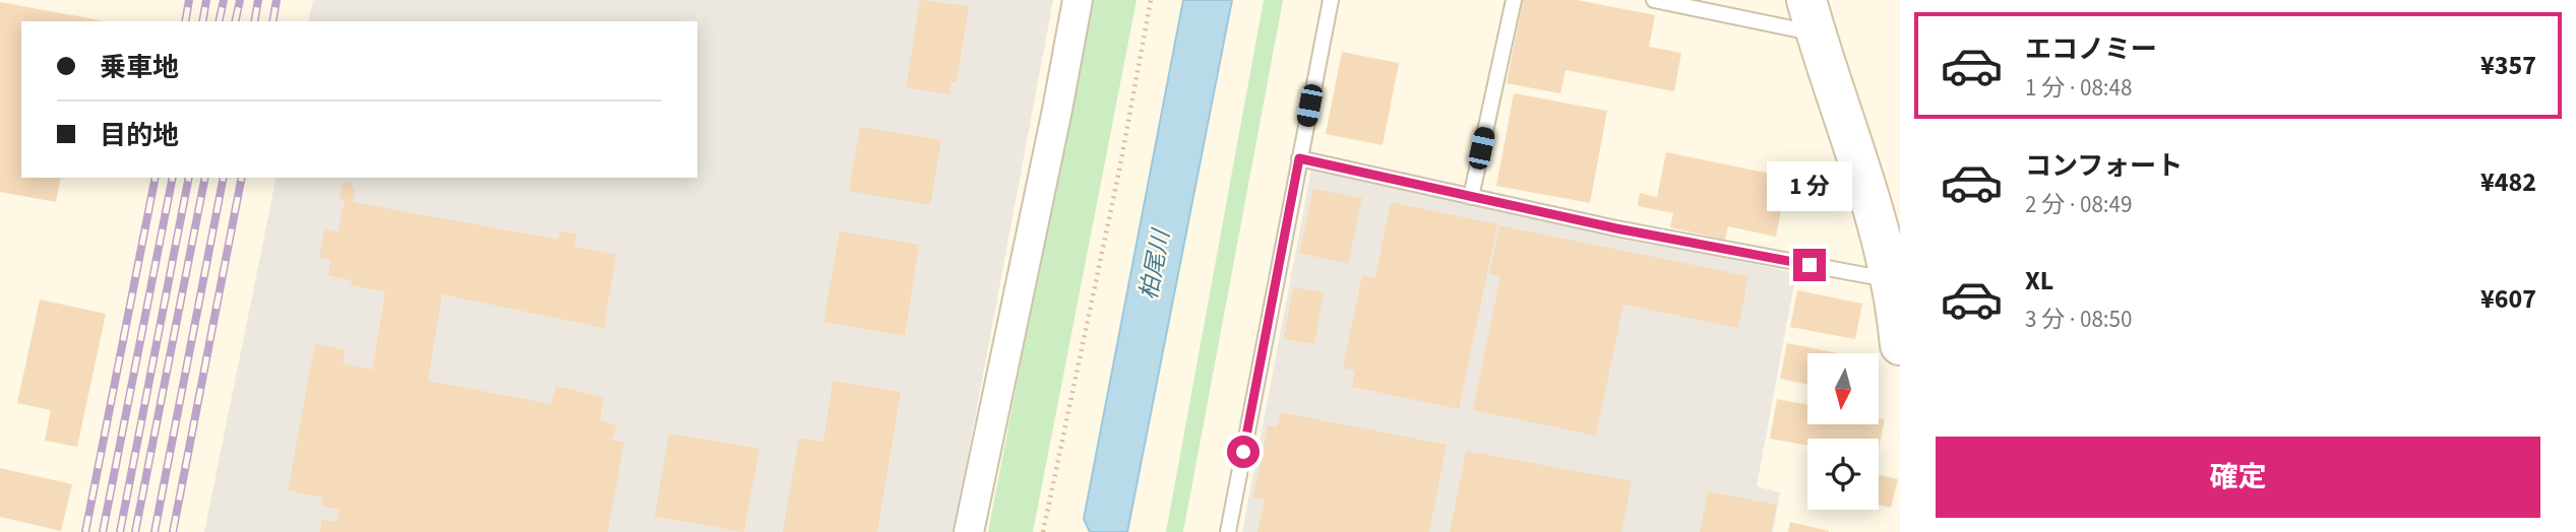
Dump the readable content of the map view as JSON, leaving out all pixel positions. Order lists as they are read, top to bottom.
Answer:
{
  "water": ["柏尾川"],
  "north": "bottom",
  "page": {
    "list": [
      {
        "name": "エコノミー",
        "note": "1 分 · 08:48",
        "value": "¥357"
      },
      {
        "name": "コンフォート",
        "note": "2 分 · 08:49",
        "value": "¥482"
      },
      {
        "name": "XL",
        "note": "3 分 · 08:50",
        "value": "¥607"
      }
    ],
    "banner": ["乗車地", "目的地"],
    "bubble": "1 分",
    "buttons": "確定"
  }
}
